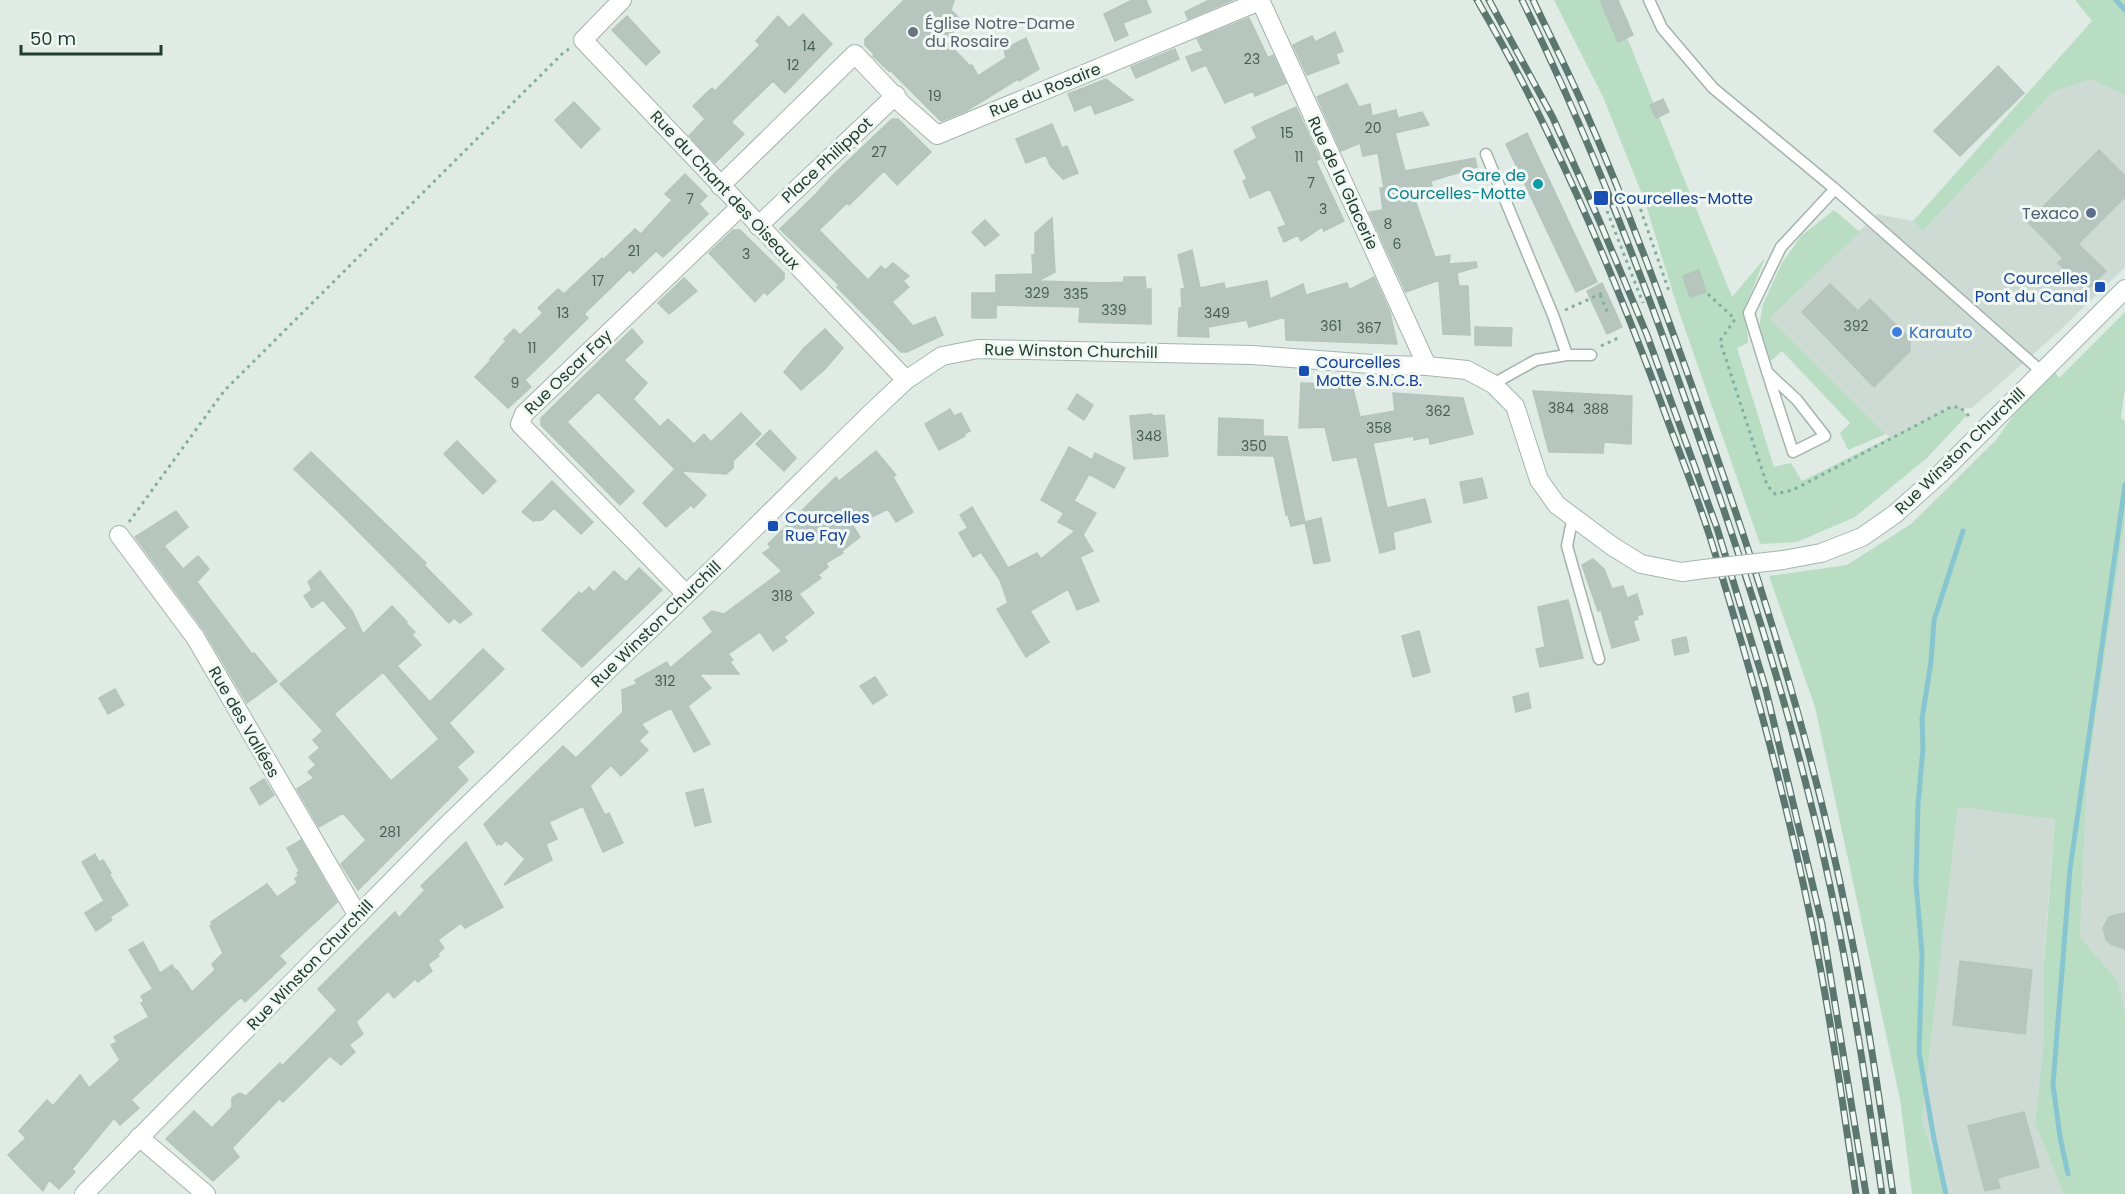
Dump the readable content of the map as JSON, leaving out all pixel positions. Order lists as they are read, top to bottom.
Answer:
{
  "streets": {
    "street": [
      "Rue du Rosaire",
      "Place Philippot",
      "Rue de la Glacerie",
      "Rue du Chant des Oiseaux",
      "Rue Winston Churchill",
      "Rue Oscar Fay",
      "Rue des Vallées"
    ]
  },
  "crossings": [
    ["Rue du Rosaire", "Place Philippot"],
    ["Rue du Rosaire", "Rue de la Glacerie"],
    ["Rue du Rosaire", "Rue du Chant des Oiseaux"],
    ["Place Philippot", "Rue du Chant des Oiseaux"],
    ["Rue de la Glacerie", "Rue Winston Churchill"],
    ["Rue du Chant des Oiseaux", "Rue Winston Churchill"],
    ["Rue du Chant des Oiseaux", "Rue Oscar Fay"],
    ["Rue Winston Churchill", "Rue Oscar Fay"],
    ["Rue Winston Churchill", "Rue des Vallées"]
  ],
  "places": {
    "other": [
      "Église Notre-Dame du Rosaire",
      "Gare de Courcelles-Motte",
      "Texaco",
      "Karauto"
    ],
    "transit": [
      "Courcelles-Motte",
      "Courcelles Pont du Canal",
      "Courcelles Motte S.N.C.B.",
      "Courcelles Rue Fay"
    ]
  },
  "house_numbers": [
    "14",
    "23",
    "12",
    "19",
    "20",
    "15",
    "27",
    "11",
    "7",
    "7",
    "3",
    "8",
    "6",
    "21",
    "3",
    "17",
    "329",
    "335",
    "339",
    "13",
    "349",
    "361",
    "392",
    "367",
    "11",
    "9",
    "384",
    "388",
    "362",
    "358",
    "348",
    "350",
    "318",
    "312",
    "281"
  ],
  "scale_bar": "50 m"
}
